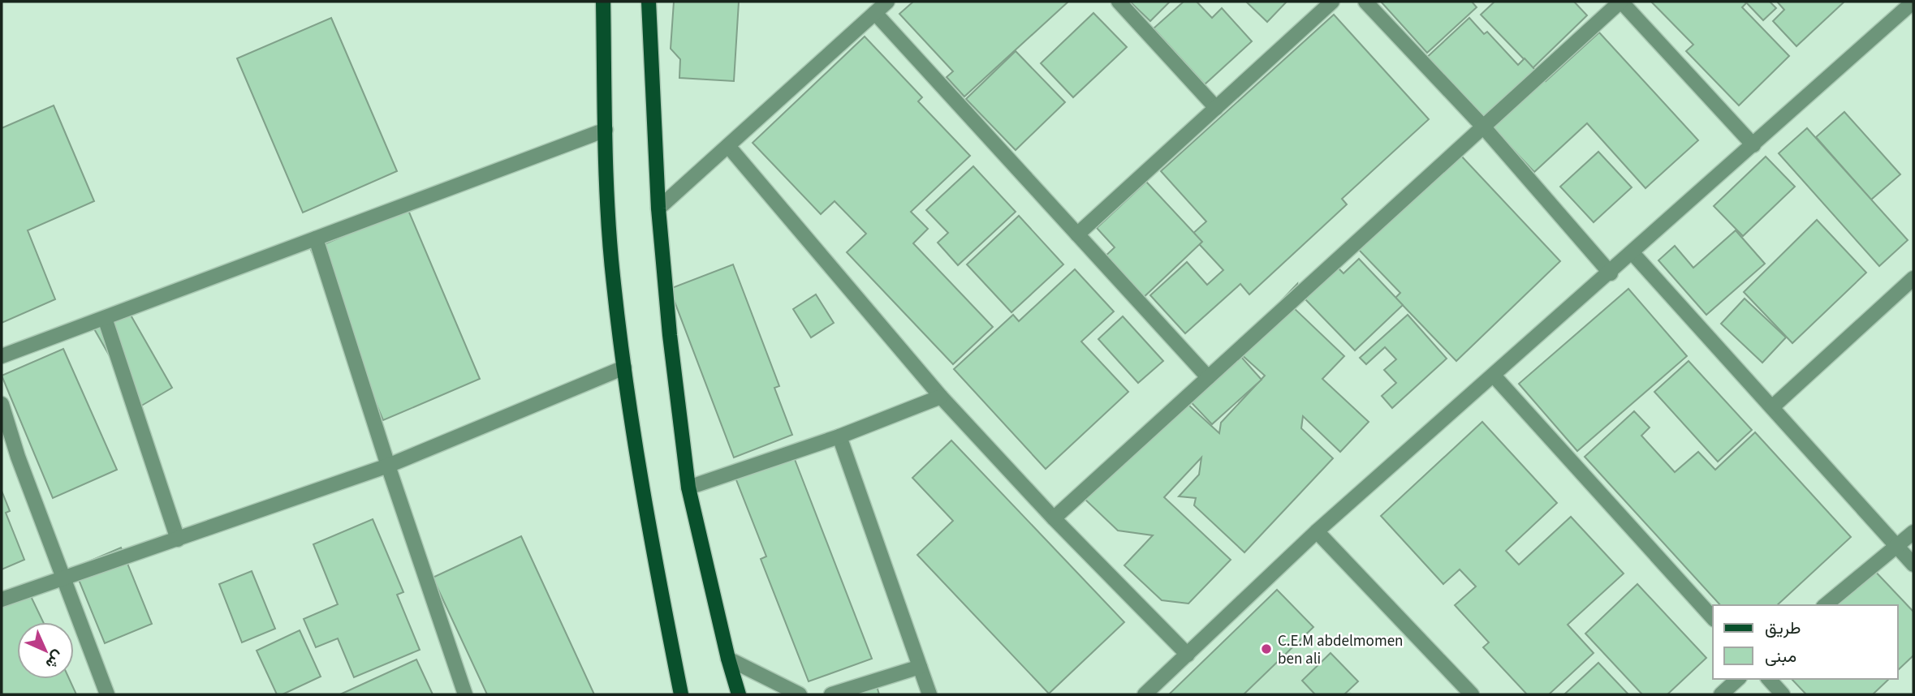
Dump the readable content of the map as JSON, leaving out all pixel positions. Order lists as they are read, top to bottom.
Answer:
{
  "places": ["C.E.M abdelmomen ben ali"],
  "legend": ["طريق", "مبنى"],
  "north": "bottom right"
}
